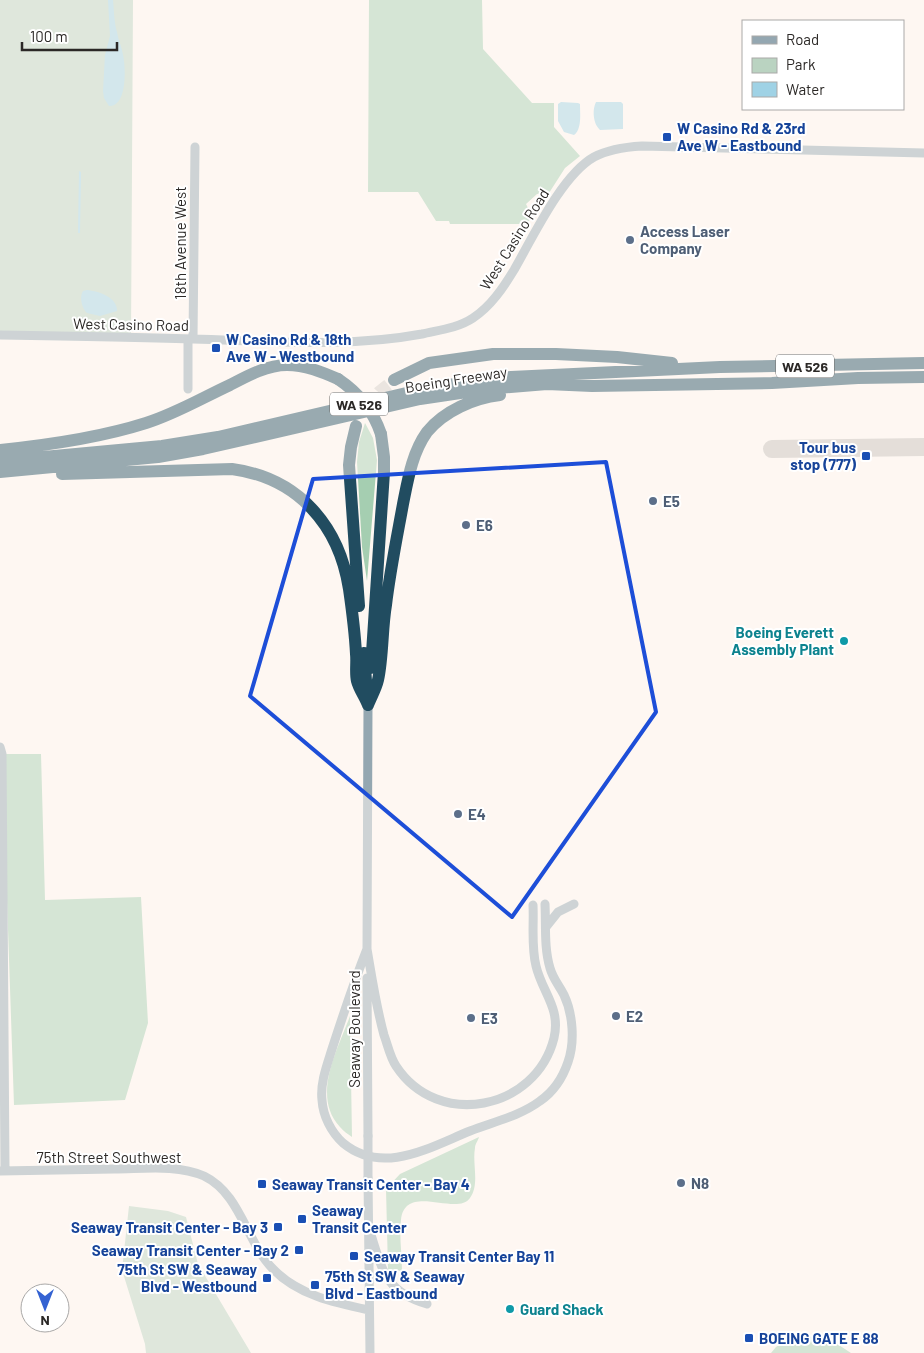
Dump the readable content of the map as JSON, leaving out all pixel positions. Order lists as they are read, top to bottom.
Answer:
{
  "streets": {
    "highway": ["WA 526", "Boeing Freeway"],
    "street": [
      "West Casino Road",
      "18th Avenue West",
      "Seaway Boulevard",
      "75th Street Southwest"
    ]
  },
  "crossings": [
    ["West Casino Road", "18th Avenue West"],
    ["Seaway Boulevard", "75th Street Southwest"]
  ],
  "places": {
    "transit": [
      "W Casino Rd & 23rd Ave W - Eastbound",
      "W Casino Rd & 18th Ave W - Westbound",
      "Tour bus stop (777)",
      "Seaway Transit Center - Bay 4",
      "Seaway Transit Center",
      "Seaway Transit Center - Bay 3",
      "Seaway Transit Center - Bay 2",
      "Seaway Transit Center Bay 11",
      "75th St SW & Seaway Blvd - Westbound",
      "75th St SW & Seaway Blvd - Eastbound",
      "BOEING GATE E 88"
    ],
    "other": [
      "Access Laser Company",
      "E5",
      "E6",
      "Boeing Everett Assembly Plant",
      "E4",
      "E2",
      "E3",
      "N8",
      "Guard Shack"
    ]
  },
  "legend": ["Road", "Park", "Water"],
  "scale_bar": "100 m",
  "north": "bottom"
}
